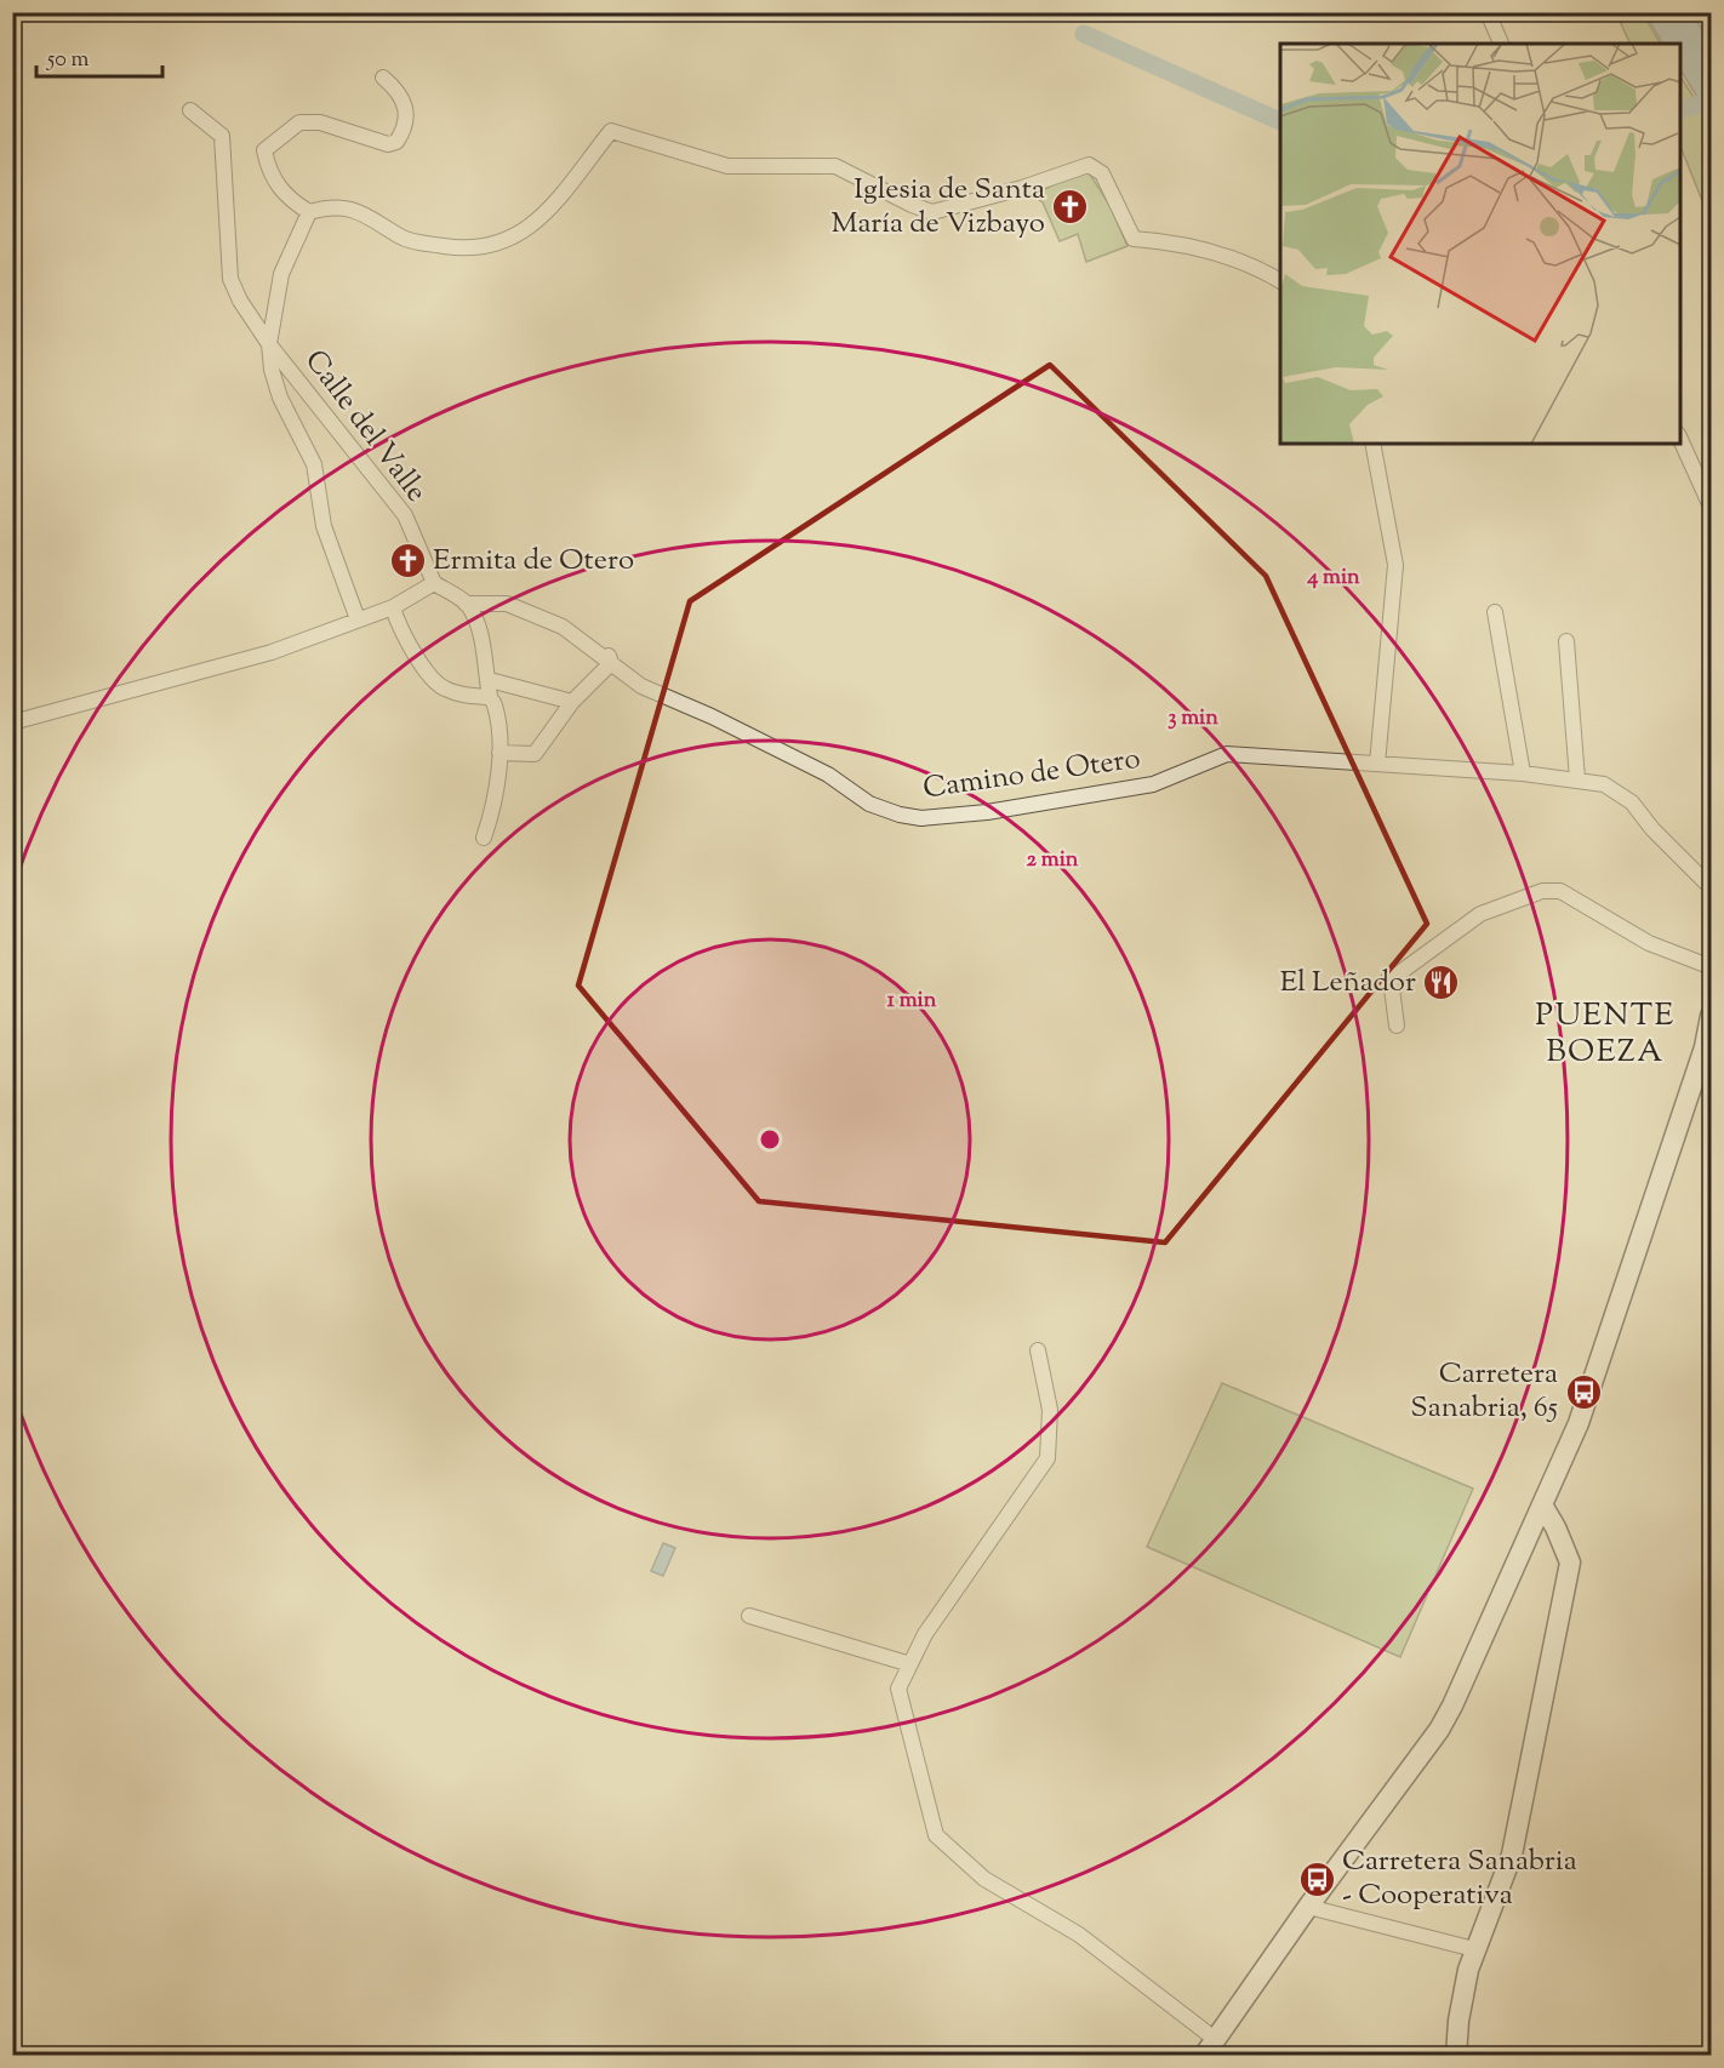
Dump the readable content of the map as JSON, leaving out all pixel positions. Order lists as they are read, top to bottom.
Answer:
{
  "streets": {
    "street": ["Calle del Valle", "Camino de Otero"]
  },
  "districts": ["PUENTE BOEZA"],
  "places": {
    "church": ["Iglesia de Santa María de Vizbayo", "Ermita de Otero"],
    "restaurant": ["El Leñador"],
    "bus stop": ["Carretera Sanabria, 65", "Carretera Sanabria - Cooperativa"]
  },
  "scale_bar": "50 m",
  "rings": [
    "4 min",
    "3 min",
    "2 min",
    "1 min"
  ]
}
